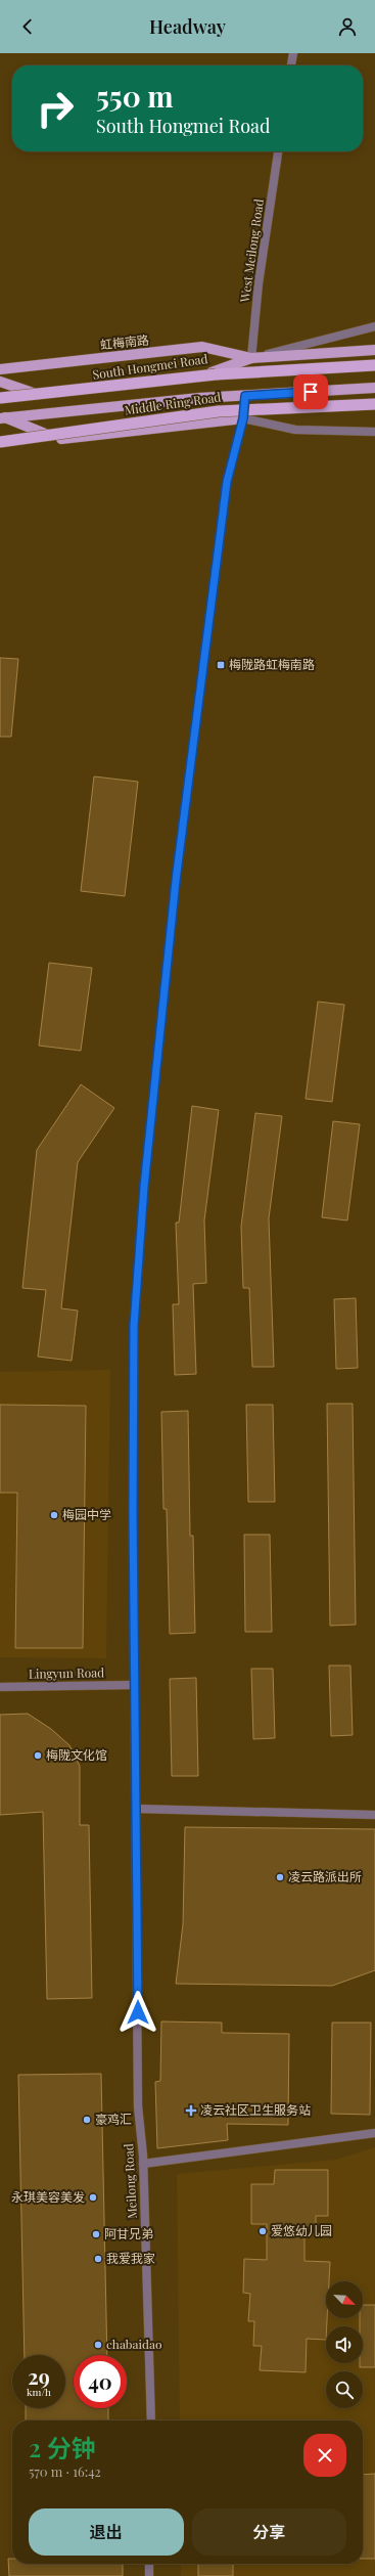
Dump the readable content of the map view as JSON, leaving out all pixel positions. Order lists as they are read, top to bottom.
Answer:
{
  "streets": {
    "highway": ["Middle Ring Road"],
    "main road": ["虹梅南路", "South Hongmei Road"],
    "street": ["West Meilong Road", "Lingyun Road", "Meilong Road"]
  },
  "crossings": [
    ["West Meilong Road", "虹梅南路"],
    ["West Meilong Road", "South Hongmei Road"],
    ["虹梅南路", "South Hongmei Road"],
    ["South Hongmei Road", "Middle Ring Road"],
    ["Lingyun Road", "Meilong Road"]
  ],
  "places": {
    "transit": ["梅陇路虹梅南路"],
    "other": [
      "梅园中学",
      "梅陇文化馆",
      "凌云路派出所",
      "豪鸡汇",
      "永琪美容美发",
      "爱悠幼儿园",
      "阿甘兄弟",
      "我爱我家",
      "chabaidao"
    ],
    "health": ["凌云社区卫生服务站"]
  },
  "north": "bottom right",
  "page": {
    "header": "Headway",
    "turn": ["550 m", "South Hongmei Road"],
    "speed": "29 km/h",
    "limit": "40",
    "heading": ["2 分钟", "570 m · 16:42"],
    "buttons": ["退出", "分享"]
  }
}
